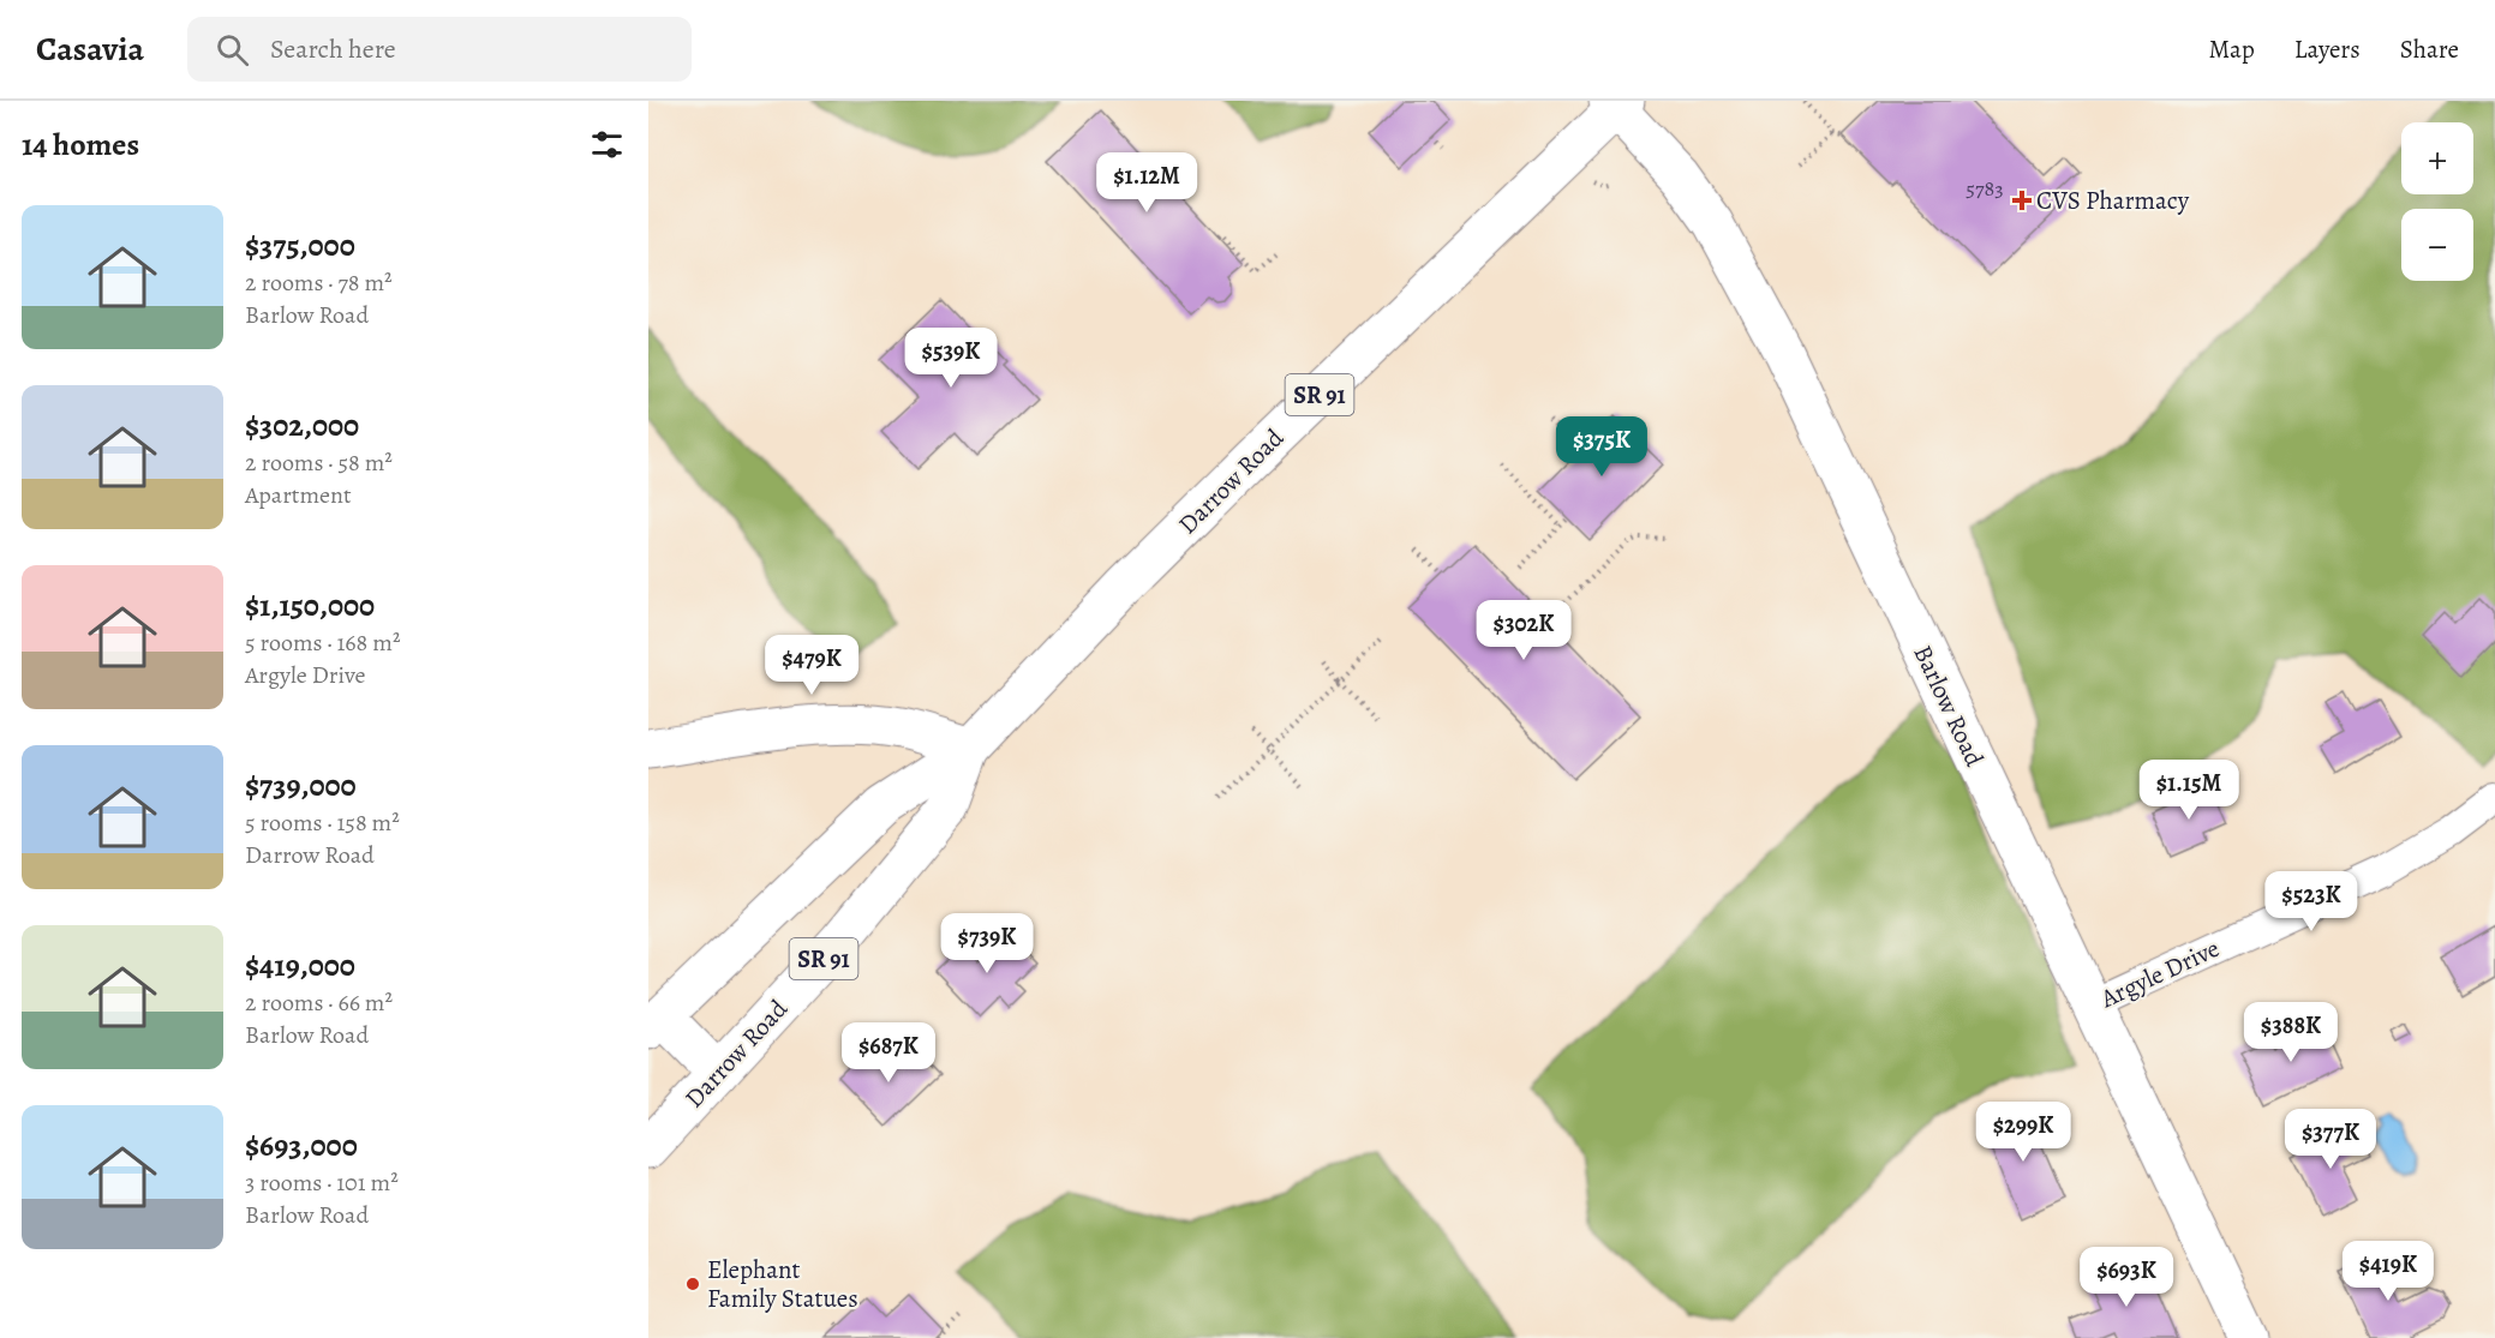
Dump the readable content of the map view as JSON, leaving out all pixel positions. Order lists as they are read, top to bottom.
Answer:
{
  "streets": {
    "main road": ["SR 91", "Darrow Road", "Barlow Road"],
    "street": ["Argyle Drive"]
  },
  "crossings": [
    ["Darrow Road", "Barlow Road"],
    ["Barlow Road", "Argyle Drive"]
  ],
  "places": {
    "health": ["CVS Pharmacy"],
    "other": ["Elephant Family Statues"]
  },
  "house_numbers": ["5783"],
  "page": {
    "header": "Casavia",
    "search": "Search here",
    "nav": ["Map", "Layers", "Share"],
    "heading": "14 homes",
    "map_buttons": ["+", "−"],
    "price": [
      "$1.12M",
      "$539K",
      "$375K",
      "$302K",
      "$479K",
      "$1.15M",
      "$523K",
      "$739K",
      "$388K",
      "$687K",
      "$299K",
      "$377K",
      "$419K",
      "$693K"
    ],
    "list": [
      {
        "name": "$375,000",
        "note": "2 rooms · 78 m² · Barlow Road"
      },
      {
        "name": "$302,000",
        "note": "2 rooms · 58 m² · Apartment"
      },
      {
        "name": "$1,150,000",
        "note": "5 rooms · 168 m² · Argyle Drive"
      },
      {
        "name": "$739,000",
        "note": "5 rooms · 158 m² · Darrow Road"
      },
      {
        "name": "$419,000",
        "note": "2 rooms · 66 m² · Barlow Road"
      },
      {
        "name": "$693,000",
        "note": "3 rooms · 101 m² · Barlow Road"
      }
    ]
  }
}
